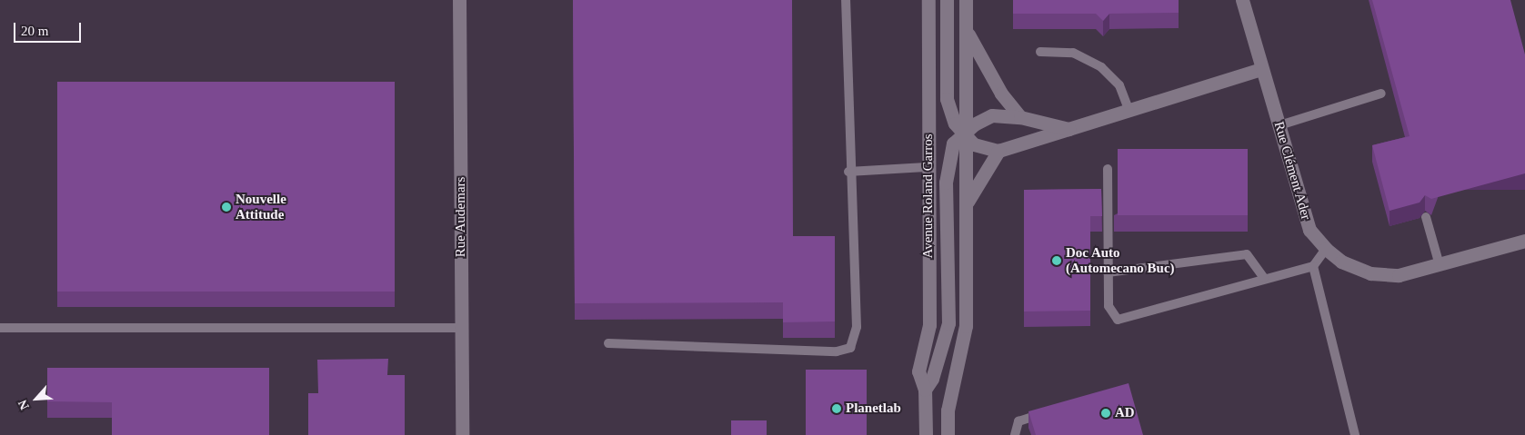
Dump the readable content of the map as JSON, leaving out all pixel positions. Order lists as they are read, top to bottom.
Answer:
{
  "streets": {
    "street": ["Rue Clément Ader", "Avenue Roland Garros", "Rue Audemars"]
  },
  "places": [
    "Nouvelle Attitude",
    "Doc Auto (Automecano Buc)",
    "Planetlab",
    "AD"
  ],
  "scale_bar": "20 m",
  "north": "bottom left"
}
